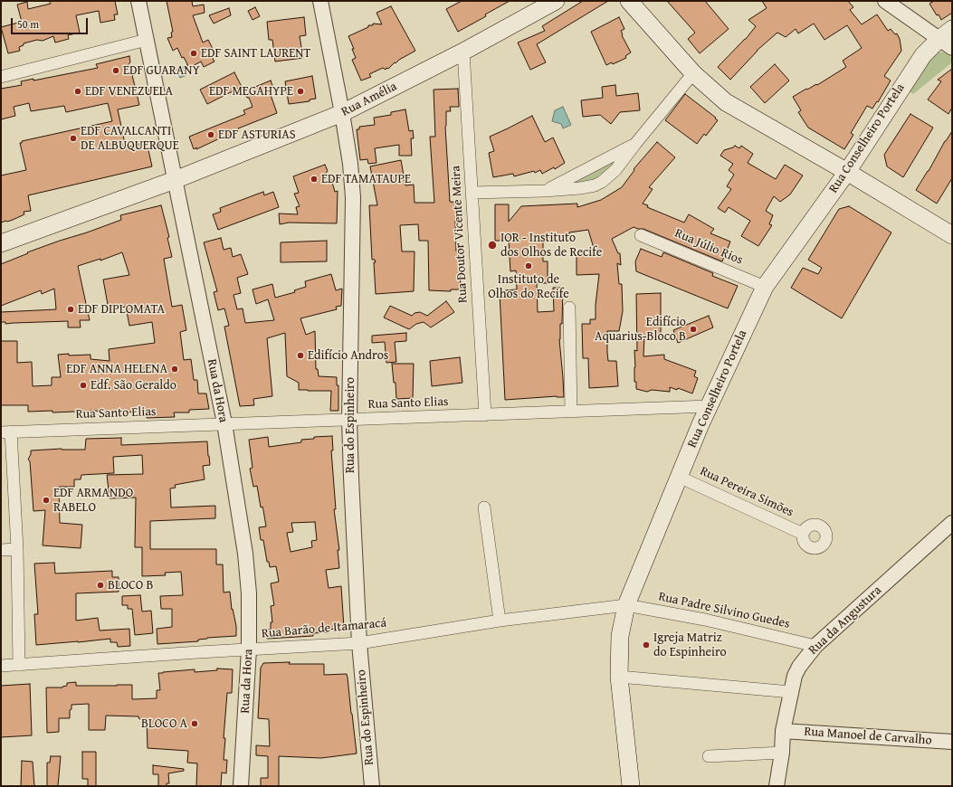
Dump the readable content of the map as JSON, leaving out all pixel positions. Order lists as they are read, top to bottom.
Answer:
{
  "streets": {
    "main road": ["Rua Amélia", "Rua Conselheiro Portela"],
    "street": [
      "Rua Doutor Vicente Meira",
      "Rua Júlio Rios",
      "Rua da Hora",
      "Rua Santo Elias",
      "Rua do Espinheiro",
      "Rua Pereira Simões",
      "Rua Padre Silvino Guedes",
      "Rua da Angustura",
      "Rua Barão de Itamaracá",
      "Rua Manoel de Carvalho"
    ]
  },
  "crossings": [
    ["Rua Amélia", "Rua Doutor Vicente Meira"],
    ["Rua Amélia", "Rua da Hora"],
    ["Rua Amélia", "Rua do Espinheiro"],
    ["Rua Conselheiro Portela", "Rua Júlio Rios"],
    ["Rua Conselheiro Portela", "Rua Santo Elias"],
    ["Rua Conselheiro Portela", "Rua Pereira Simões"],
    ["Rua Conselheiro Portela", "Rua Padre Silvino Guedes"],
    ["Rua Conselheiro Portela", "Rua Barão de Itamaracá"],
    ["Rua Doutor Vicente Meira", "Rua Santo Elias"],
    ["Rua da Hora", "Rua Santo Elias"],
    ["Rua da Hora", "Rua Barão de Itamaracá"],
    ["Rua Santo Elias", "Rua do Espinheiro"],
    ["Rua do Espinheiro", "Rua Barão de Itamaracá"],
    ["Rua Padre Silvino Guedes", "Rua da Angustura"],
    ["Rua Padre Silvino Guedes", "Rua Barão de Itamaracá"],
    ["Rua da Angustura", "Rua Manoel de Carvalho"]
  ],
  "places": [
    "EDF SAINT LAURENT",
    "EDF GUARANY",
    "EDF VENEZUELA",
    "EDF MEGAHYPE",
    "EDF ASTURIAS",
    "EDF CAVALCANTI DE ALBUQUERQUE",
    "EDF TAMATAUPE",
    "IOR - Instituto dos Olhos de Recife",
    "Instituto de Olhos do Recife",
    "EDF DIPLOMATA",
    "Edifício Aquarius-Bloco B",
    "Edifício Andros",
    "EDF ANNA HELENA",
    "Edf. São Geraldo",
    "EDF ARMANDO RABELO",
    "BLOCO B",
    "Igreja Matriz do Espinheiro",
    "BLOCO A"
  ],
  "scale_bar": "50 m"
}
